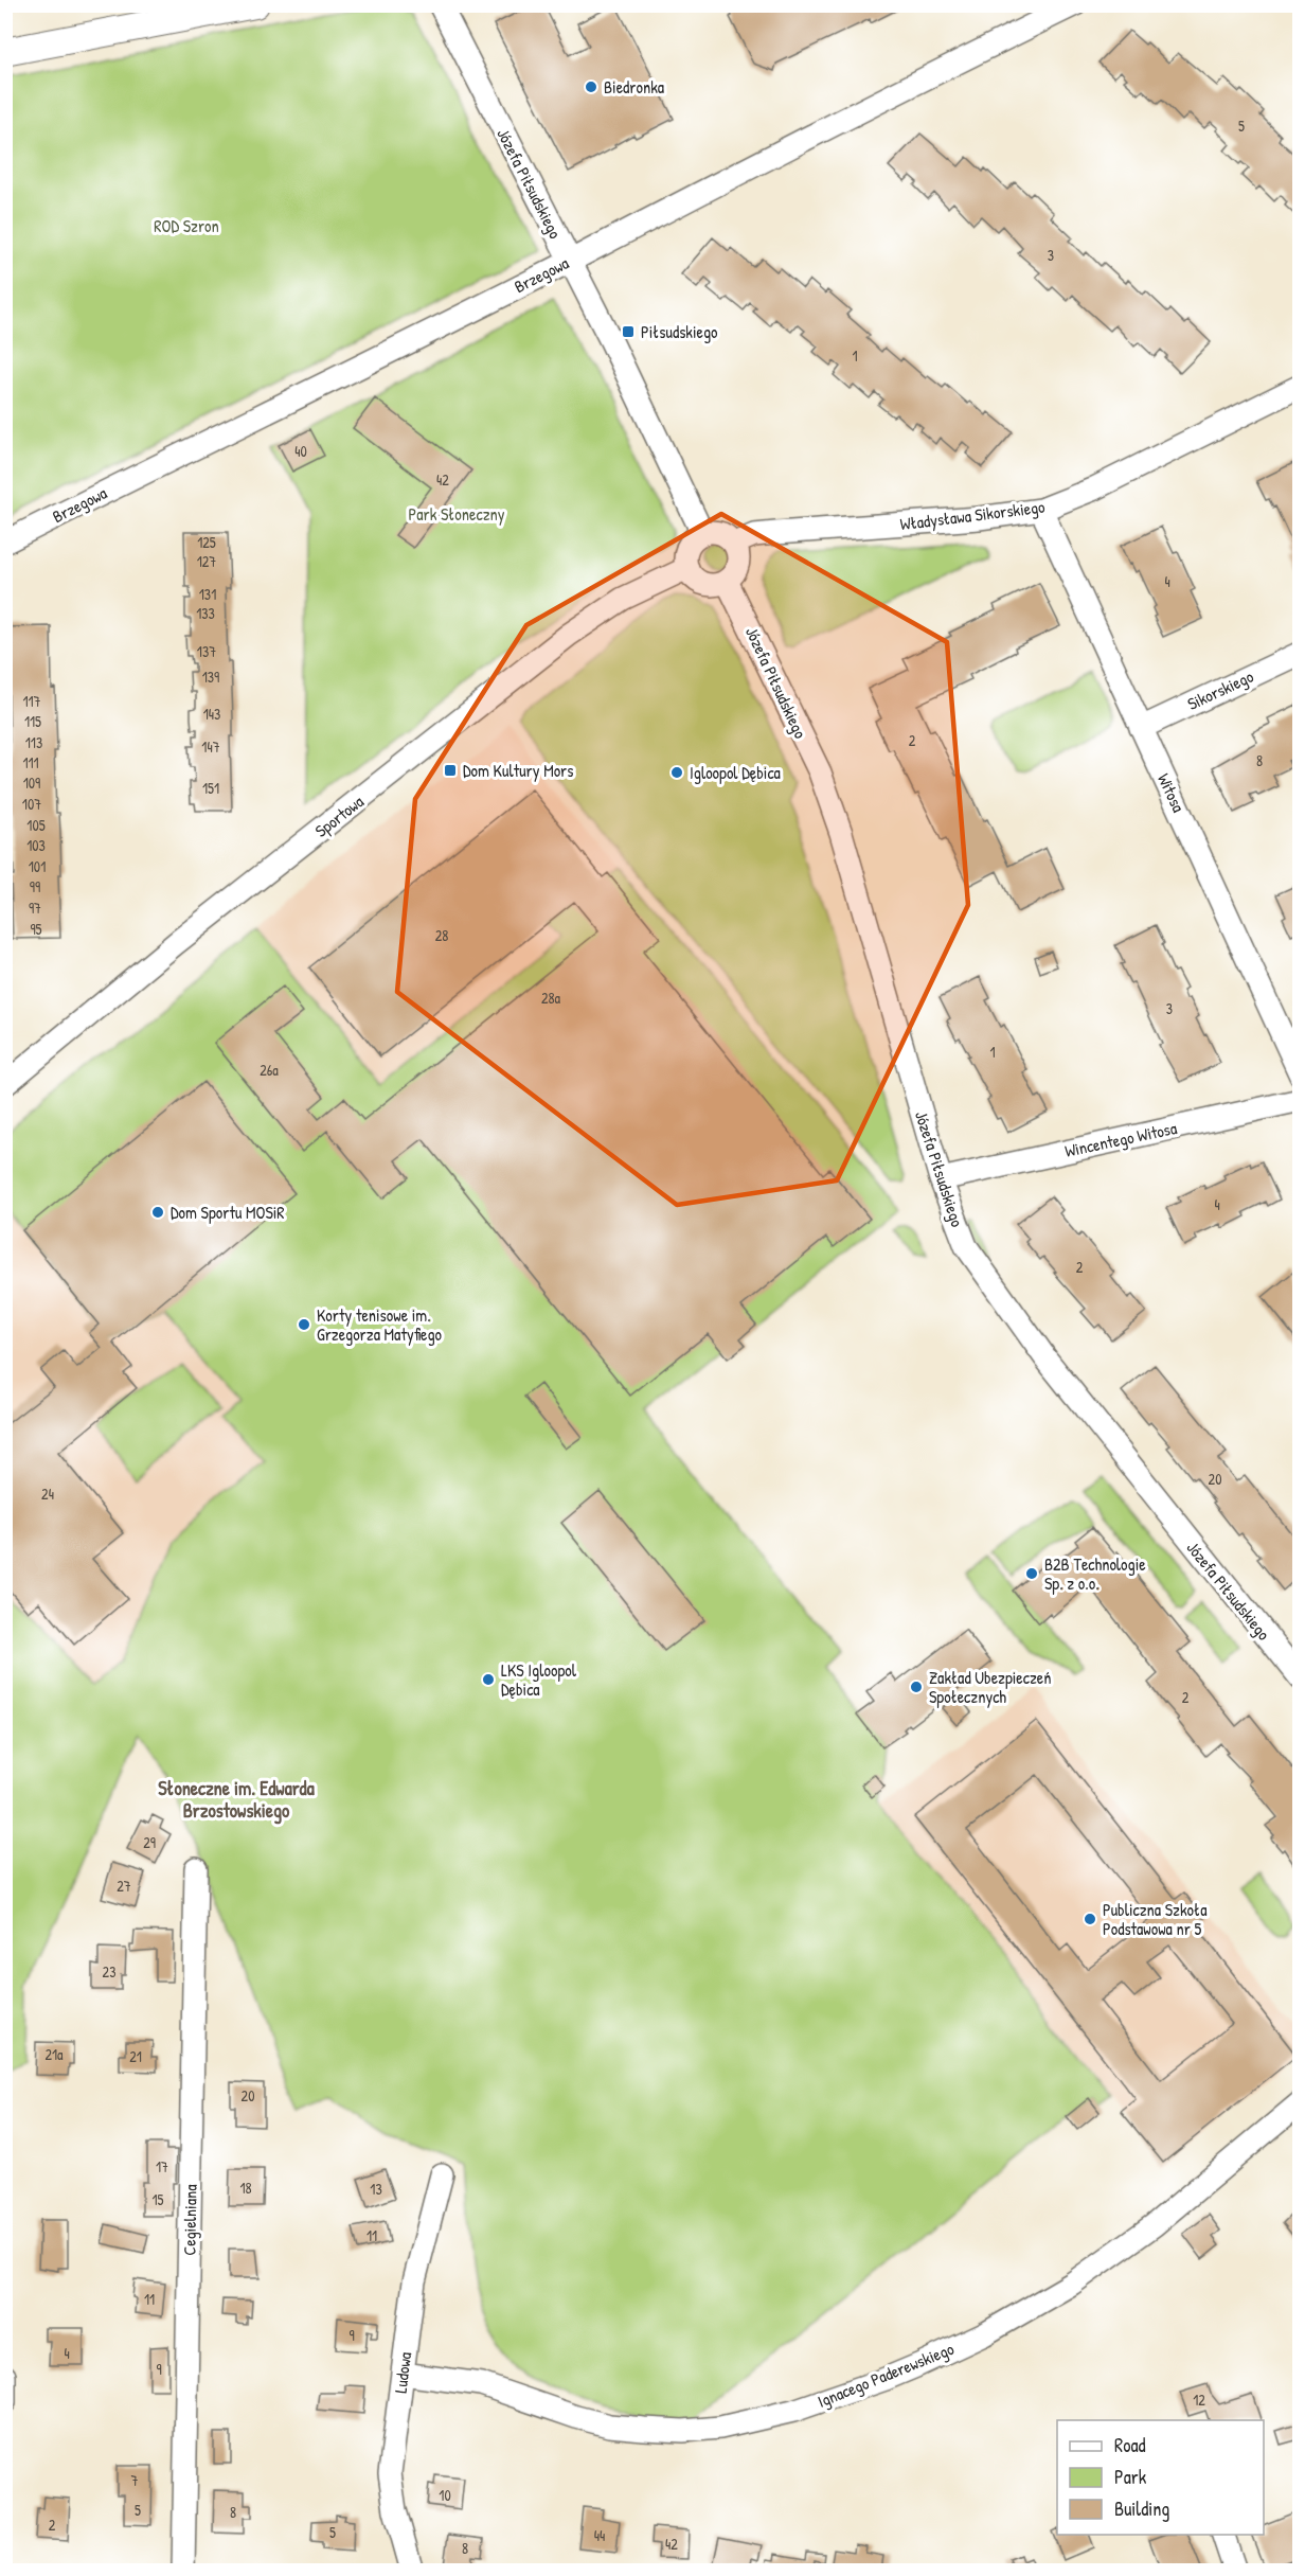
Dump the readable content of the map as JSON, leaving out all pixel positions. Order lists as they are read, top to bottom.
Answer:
{
  "streets": {
    "street": [
      "Józefa Piłsudskiego",
      "Brzegowa",
      "Władysława Sikorskiego",
      "Sikorskiego",
      "Witosa",
      "Sportowa",
      "Wincentego Witosa",
      "Cegielniana",
      "Ludowa",
      "Ignacego Paderewskiego"
    ]
  },
  "crossings": [
    ["Józefa Piłsudskiego", "Brzegowa"],
    ["Józefa Piłsudskiego", "Władysława Sikorskiego"],
    ["Józefa Piłsudskiego", "Sportowa"],
    ["Józefa Piłsudskiego", "Wincentego Witosa"],
    ["Władysława Sikorskiego", "Witosa"],
    ["Władysława Sikorskiego", "Sportowa"],
    ["Sikorskiego", "Witosa"],
    ["Ludowa", "Ignacego Paderewskiego"]
  ],
  "districts": ["Słoneczne im. Edwarda Brzostowskiego"],
  "parks": ["ROD Szron", "Park Słoneczny"],
  "places": {
    "other": [
      "Biedronka",
      "Igloopol Dębica",
      "Dom Sportu MOSiR",
      "Korty tenisowe im. Grzegorza Matyfiego",
      "B2B Technologie Sp. z o.o.",
      "LKS Igloopol Dębica",
      "Zakład Ubezpieczeń Społecznych",
      "Publiczna Szkoła Podstawowa nr 5"
    ],
    "transit": ["Piłsudskiego", "Dom Kultury Mors"]
  },
  "house_numbers": [
    "5",
    "3",
    "1",
    "40",
    "42",
    "125",
    "127",
    "4",
    "131",
    "133",
    "137",
    "139",
    "117",
    "143",
    "115",
    "2",
    "113",
    "147",
    "8",
    "111",
    "109",
    "151",
    "107",
    "105",
    "103",
    "101",
    "99",
    "97",
    "95",
    "28",
    "28a",
    "3",
    "1",
    "26a",
    "4",
    "2",
    "20",
    "24",
    "2",
    "29",
    "27",
    "23",
    "21a",
    "21",
    "20",
    "17",
    "18",
    "13",
    "15",
    "11",
    "11",
    "9",
    "4",
    "9",
    "12",
    "7",
    "10",
    "5",
    "8",
    "2",
    "5",
    "44",
    "42",
    "8"
  ],
  "legend": ["Road", "Park", "Building"]
}
